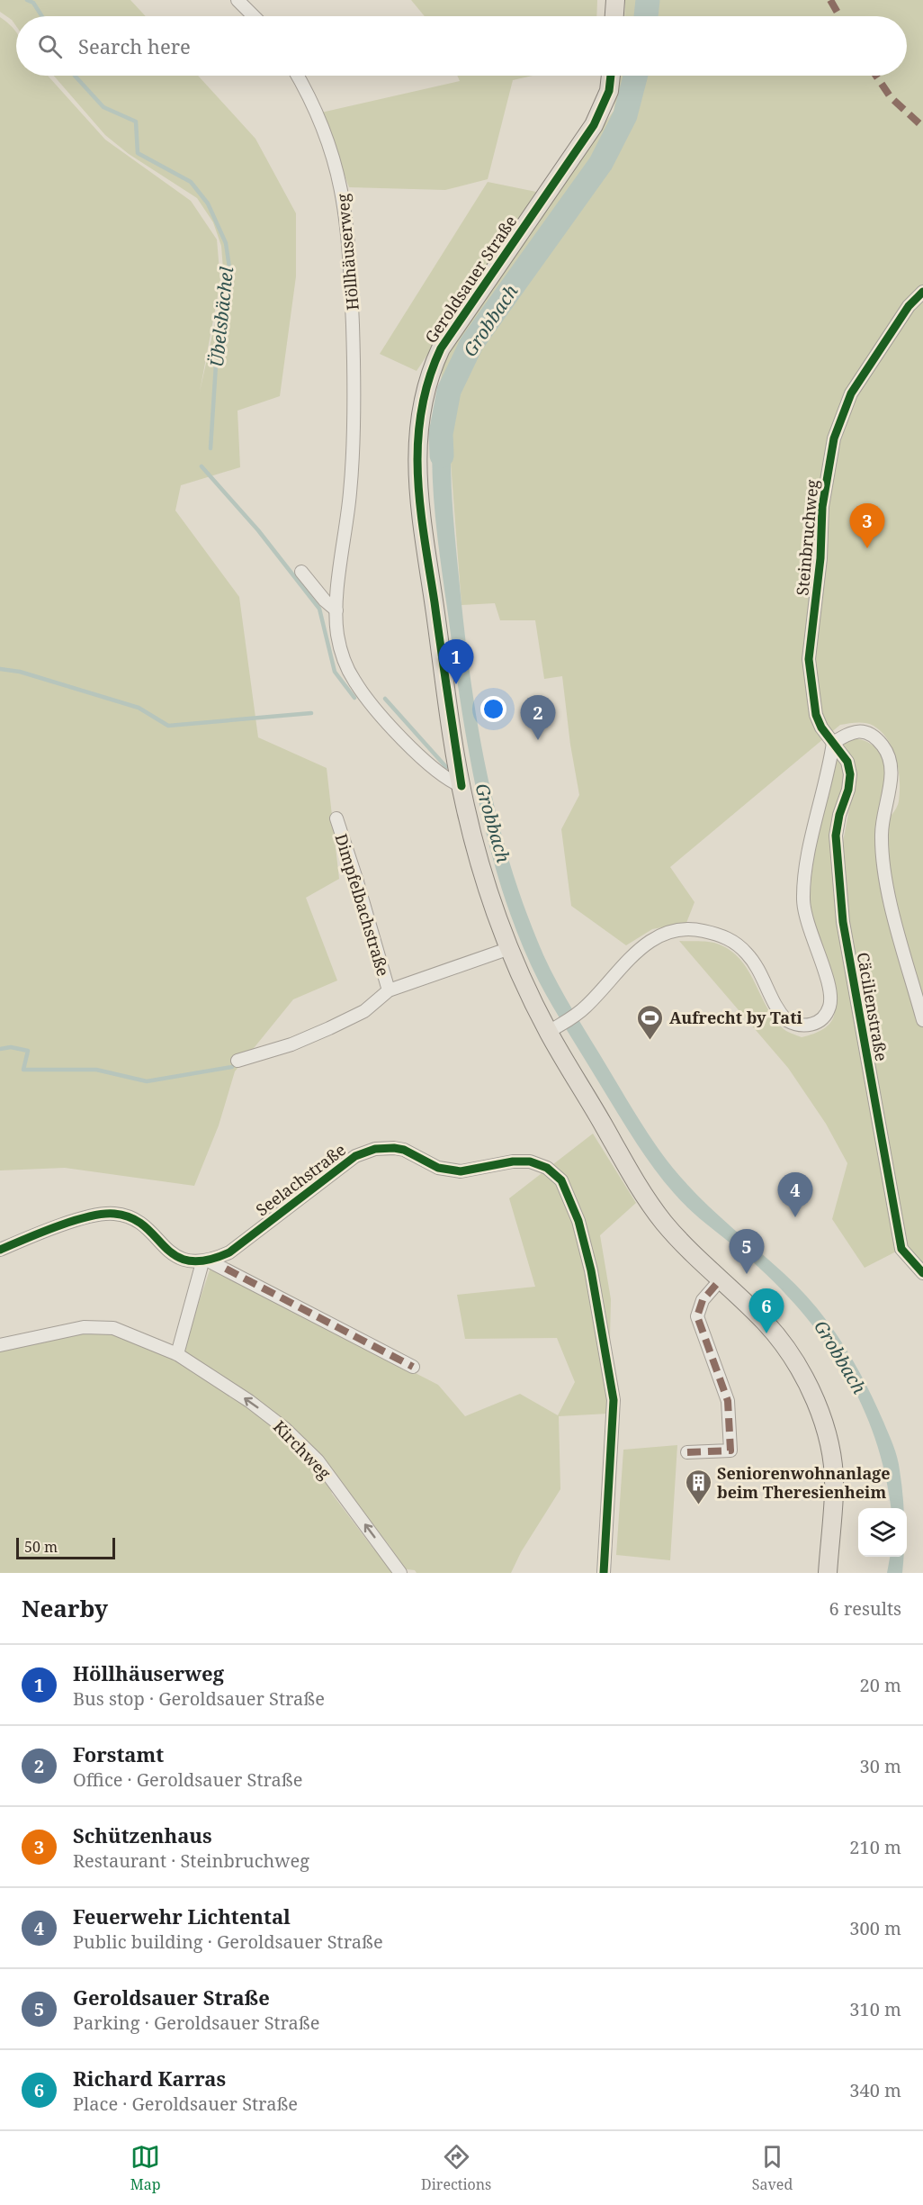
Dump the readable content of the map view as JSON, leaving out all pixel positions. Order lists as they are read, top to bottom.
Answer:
{
  "streets": {
    "main road": ["Geroldsauer Straße"],
    "street": [
      "Höllhäuserweg",
      "Steinbruchweg",
      "Dimpfelbachstraße",
      "Cäcilienstraße",
      "Seelachstraße",
      "Kirchweg"
    ]
  },
  "crossings": [
    ["Höllhäuserweg", "Geroldsauer Straße"],
    ["Geroldsauer Straße", "Dimpfelbachstraße"],
    ["Steinbruchweg", "Cäcilienstraße"]
  ],
  "water": ["Übelsbächel", "Grobbach"],
  "places": {
    "sports": ["Aufrecht by Tati"],
    "building": ["Seniorenwohnanlage beim Theresienheim"]
  },
  "scale_bar": "50 m",
  "page": {
    "search": "Search here",
    "pins": [
      "3",
      "1",
      "2",
      "4",
      "5",
      "6"
    ],
    "scale": "50 m",
    "heading": ["Nearby", "6 results"],
    "list": [
      {
        "mark": "1",
        "name": "Höllhäuserweg",
        "note": "Bus stop · Geroldsauer Straße",
        "value": "20 m"
      },
      {
        "mark": "2",
        "name": "Forstamt",
        "note": "Office · Geroldsauer Straße",
        "value": "30 m"
      },
      {
        "mark": "3",
        "name": "Schützenhaus",
        "note": "Restaurant · Steinbruchweg",
        "value": "210 m"
      },
      {
        "mark": "4",
        "name": "Feuerwehr Lichtental",
        "note": "Public building · Geroldsauer Straße",
        "value": "300 m"
      },
      {
        "mark": "5",
        "name": "Geroldsauer Straße",
        "note": "Parking · Geroldsauer Straße",
        "value": "310 m"
      },
      {
        "mark": "6",
        "name": "Richard Karras",
        "note": "Place · Geroldsauer Straße",
        "value": "340 m"
      }
    ],
    "nav": ["Map", "Directions", "Saved"]
  }
}
